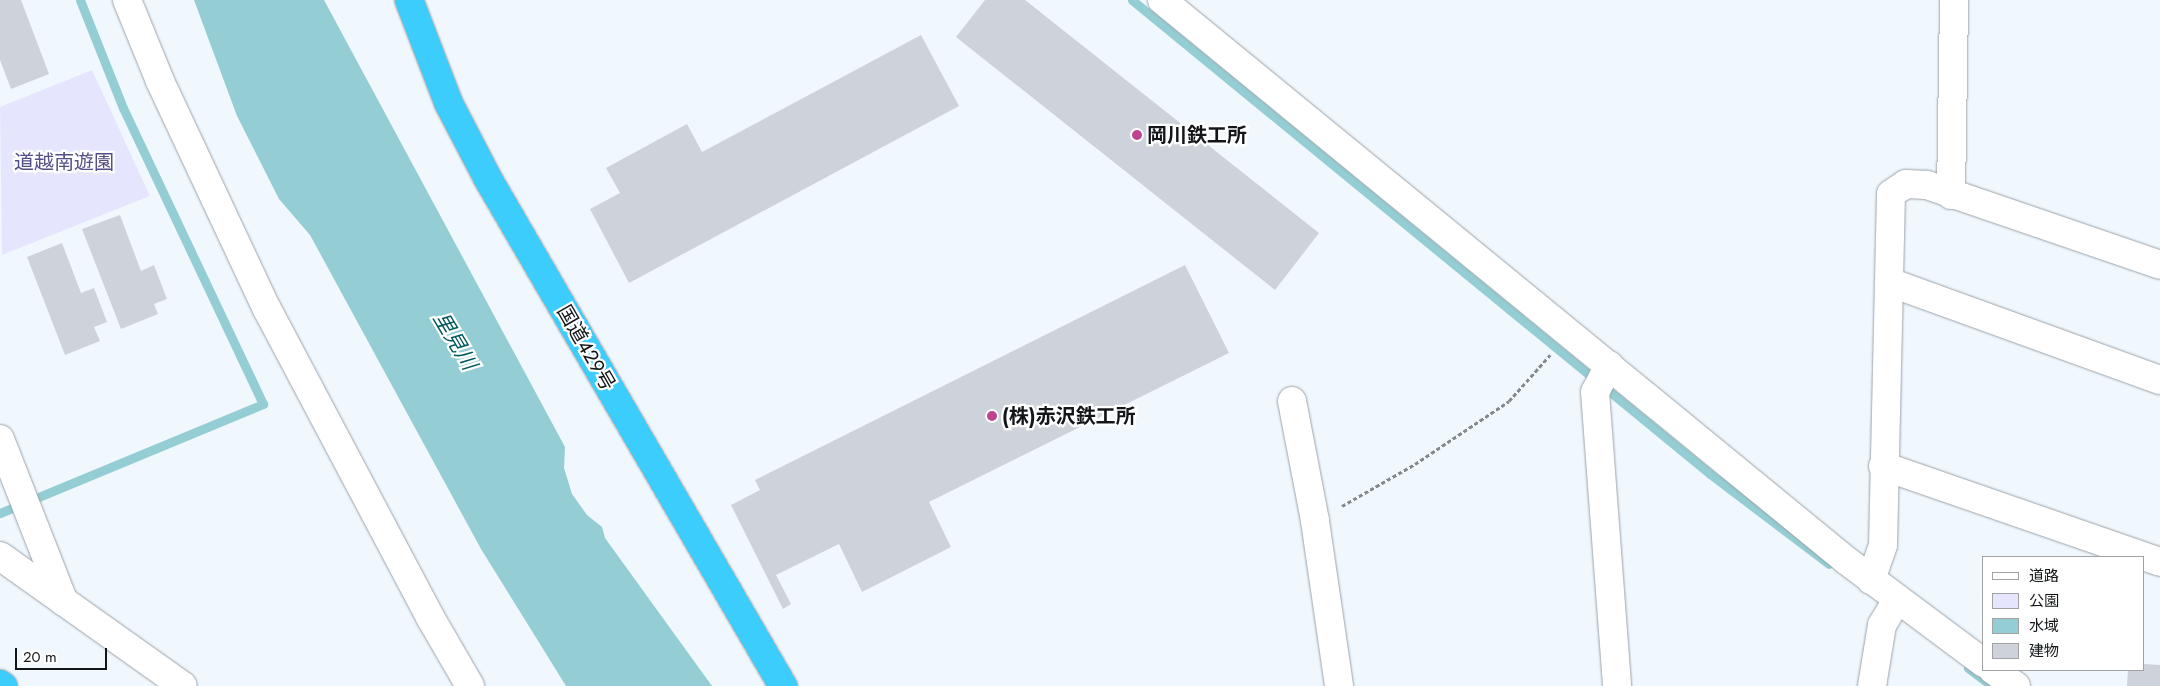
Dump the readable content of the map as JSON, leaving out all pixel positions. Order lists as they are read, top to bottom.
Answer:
{
  "streets": {
    "highway": ["国道429号"]
  },
  "water": ["里見川"],
  "parks": ["道越南遊園"],
  "places": ["岡川鉄工所", "(株)赤沢鉄工所"],
  "legend": [
    "道路",
    "公園",
    "水域",
    "建物"
  ],
  "scale_bar": "20 m"
}
